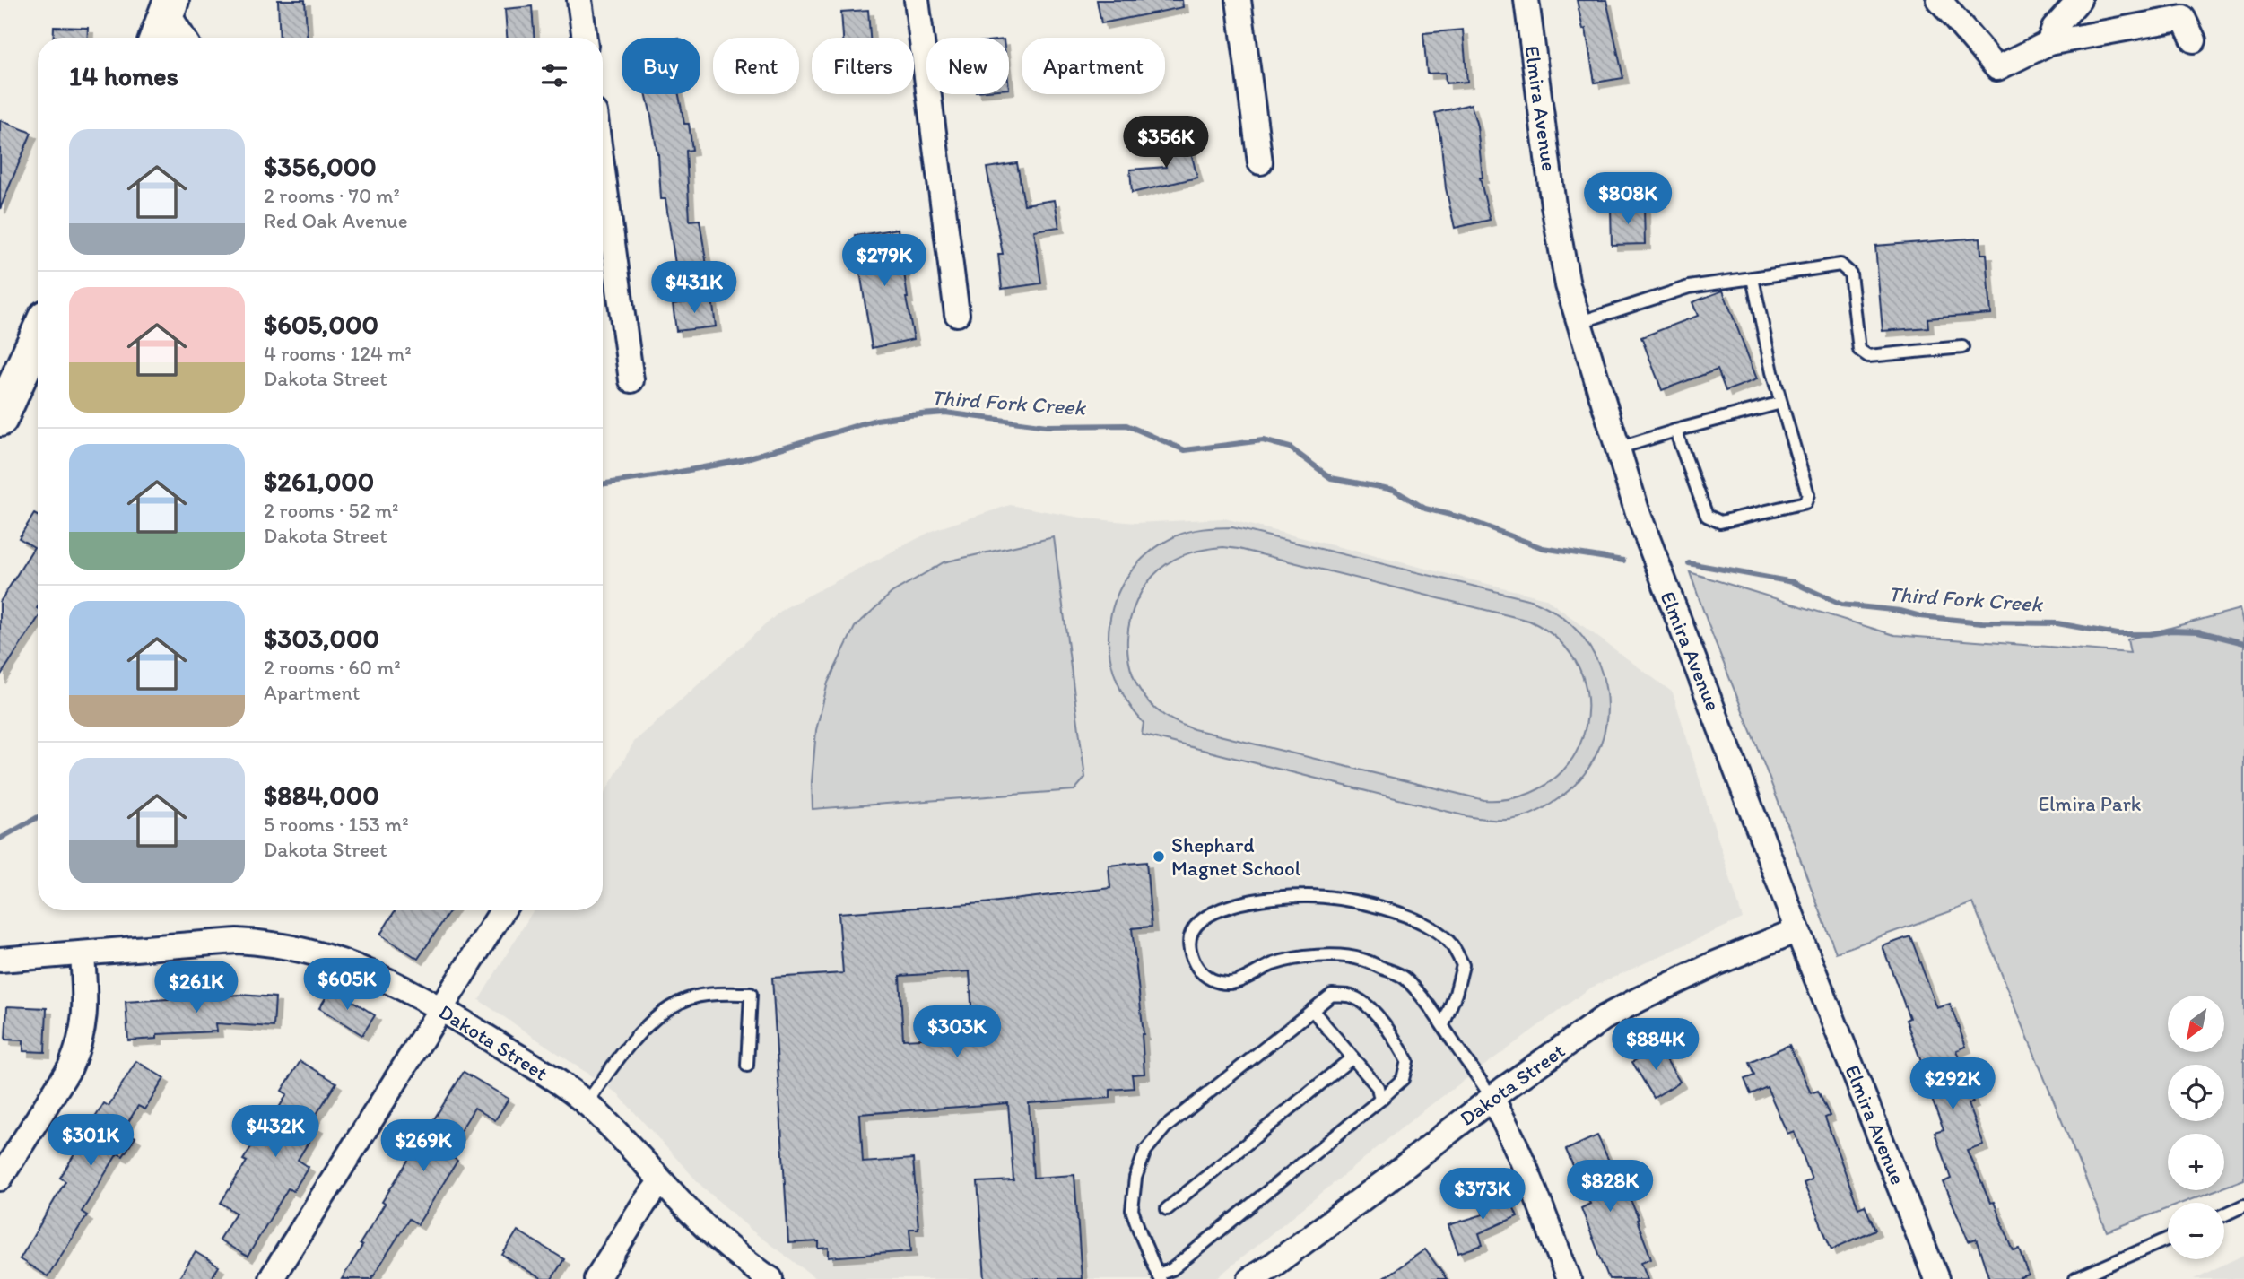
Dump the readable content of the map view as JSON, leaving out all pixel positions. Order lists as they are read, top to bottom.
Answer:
{
  "streets": {
    "street": ["Elmira Avenue", "Dakota Street"]
  },
  "crossings": [
    ["Elmira Avenue", "Dakota Street"]
  ],
  "water": ["Third Fork Creek"],
  "parks": ["Elmira Park"],
  "places": ["Shephard Magnet School"],
  "north": "bottom left",
  "page": {
    "chip": [
      "Buy",
      "Rent",
      "Filters",
      "New",
      "Apartment"
    ],
    "heading": "14 homes",
    "list": [
      {
        "name": "$356,000",
        "note": "2 rooms · 70 m² · Red Oak Avenue"
      },
      {
        "name": "$605,000",
        "note": "4 rooms · 124 m² · Dakota Street"
      },
      {
        "name": "$261,000",
        "note": "2 rooms · 52 m² · Dakota Street"
      },
      {
        "name": "$303,000",
        "note": "2 rooms · 60 m² · Apartment"
      },
      {
        "name": "$884,000",
        "note": "5 rooms · 153 m² · Dakota Street"
      }
    ],
    "price": [
      "$356K",
      "$808K",
      "$279K",
      "$431K",
      "$605K",
      "$261K",
      "$303K",
      "$884K",
      "$292K",
      "$432K",
      "$301K",
      "$269K",
      "$828K",
      "$373K"
    ],
    "map_buttons": ["+", "−"]
  }
}
